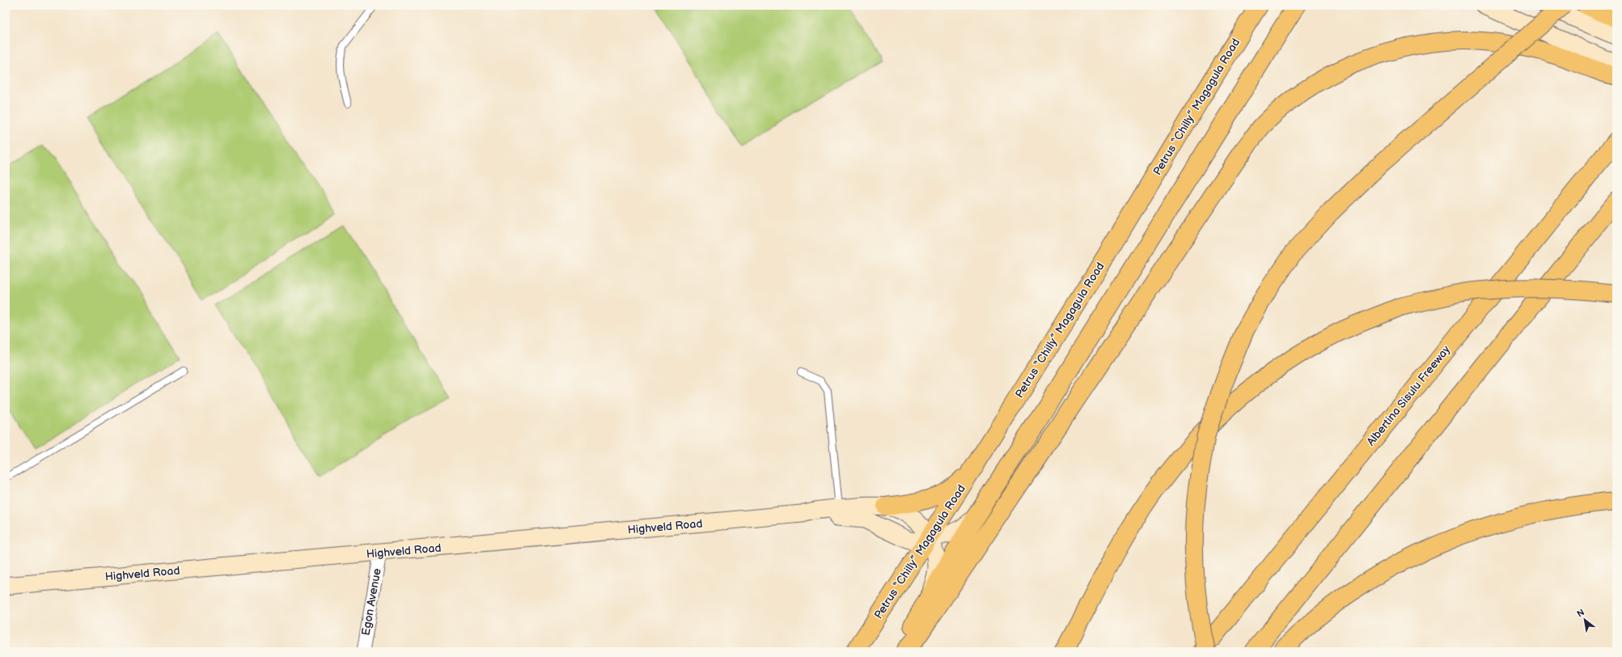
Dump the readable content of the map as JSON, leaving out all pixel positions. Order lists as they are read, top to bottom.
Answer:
{
  "streets": {
    "main road": ["Petrus “Chilly” Magagula Road", "Albertina Sisulu Freeway"],
    "street": ["Highveld Road", "Egon Avenue"]
  },
  "crossings": [
    ["Petrus “Chilly” Magagula Road", "Highveld Road"],
    ["Highveld Road", "Egon Avenue"]
  ],
  "north": "top left"
}
